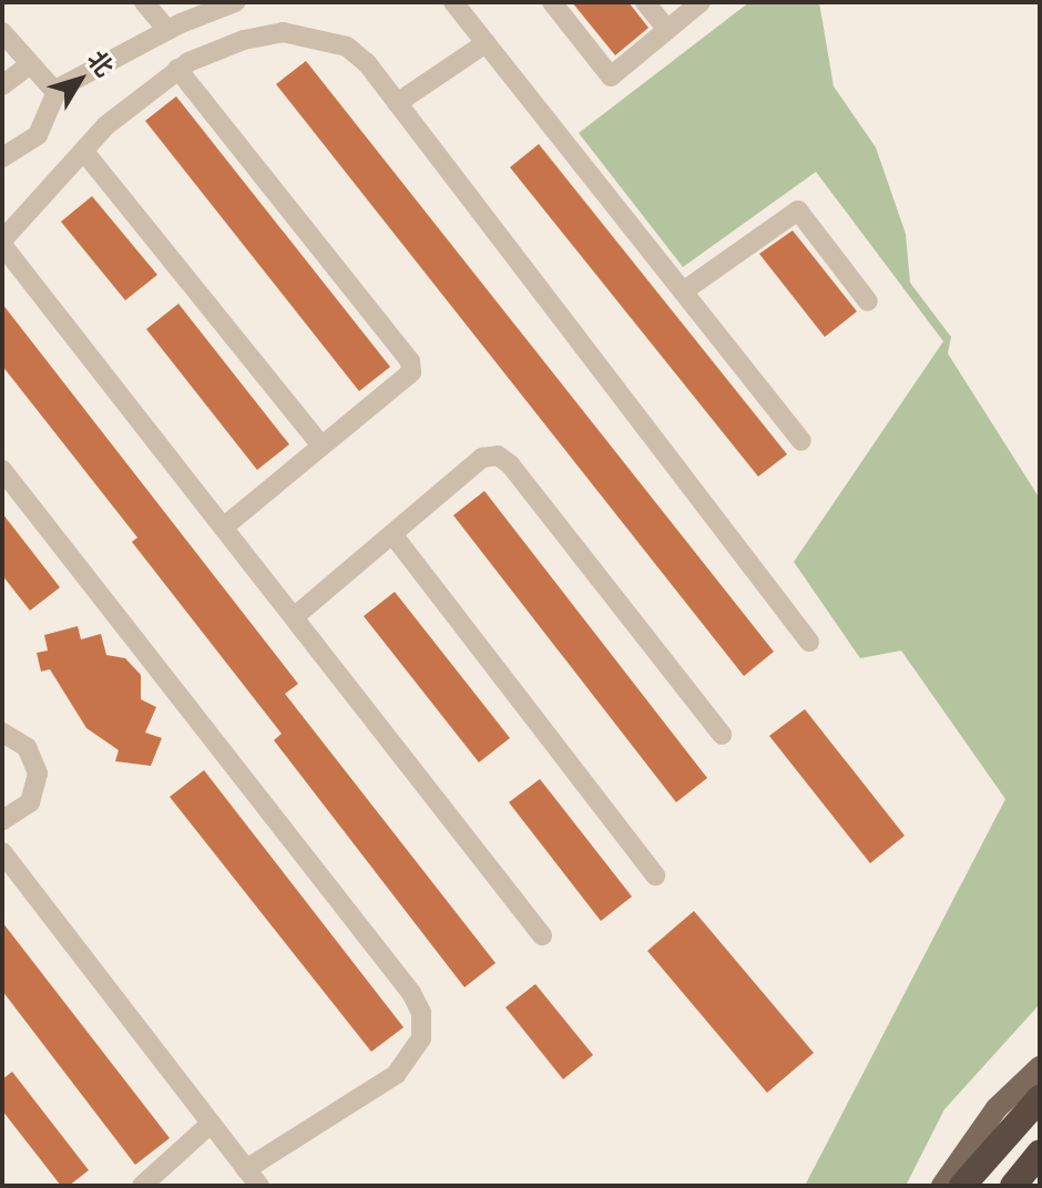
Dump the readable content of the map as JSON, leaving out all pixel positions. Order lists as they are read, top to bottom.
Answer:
{
  "north": "top right"
}
